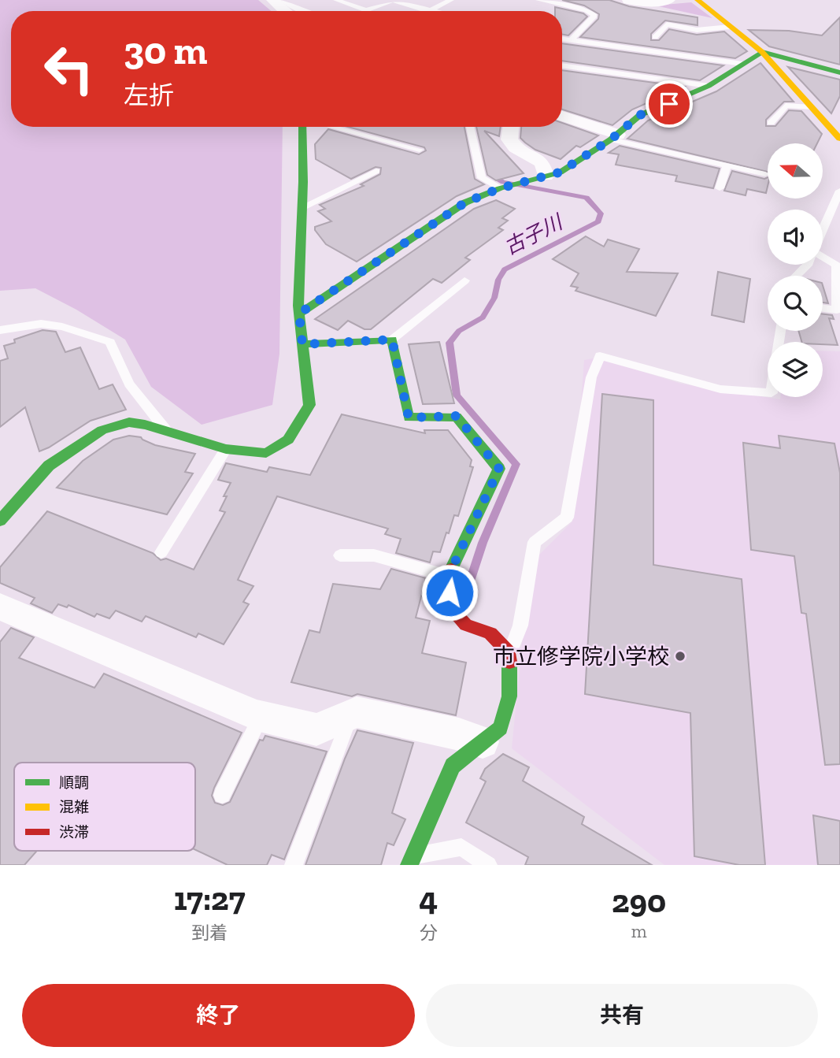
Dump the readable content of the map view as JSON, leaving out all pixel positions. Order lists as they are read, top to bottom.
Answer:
{
  "water": ["古子川"],
  "places": ["市立修学院小学校"],
  "legend": ["順調", "混雑", "渋滞"],
  "north": "left",
  "page": {
    "turn": ["30 m", "左折"],
    "eta": [
      "17:27",
      "到着",
      "4",
      "分",
      "290",
      "m"
    ],
    "buttons": ["終了", "共有"]
  }
}
